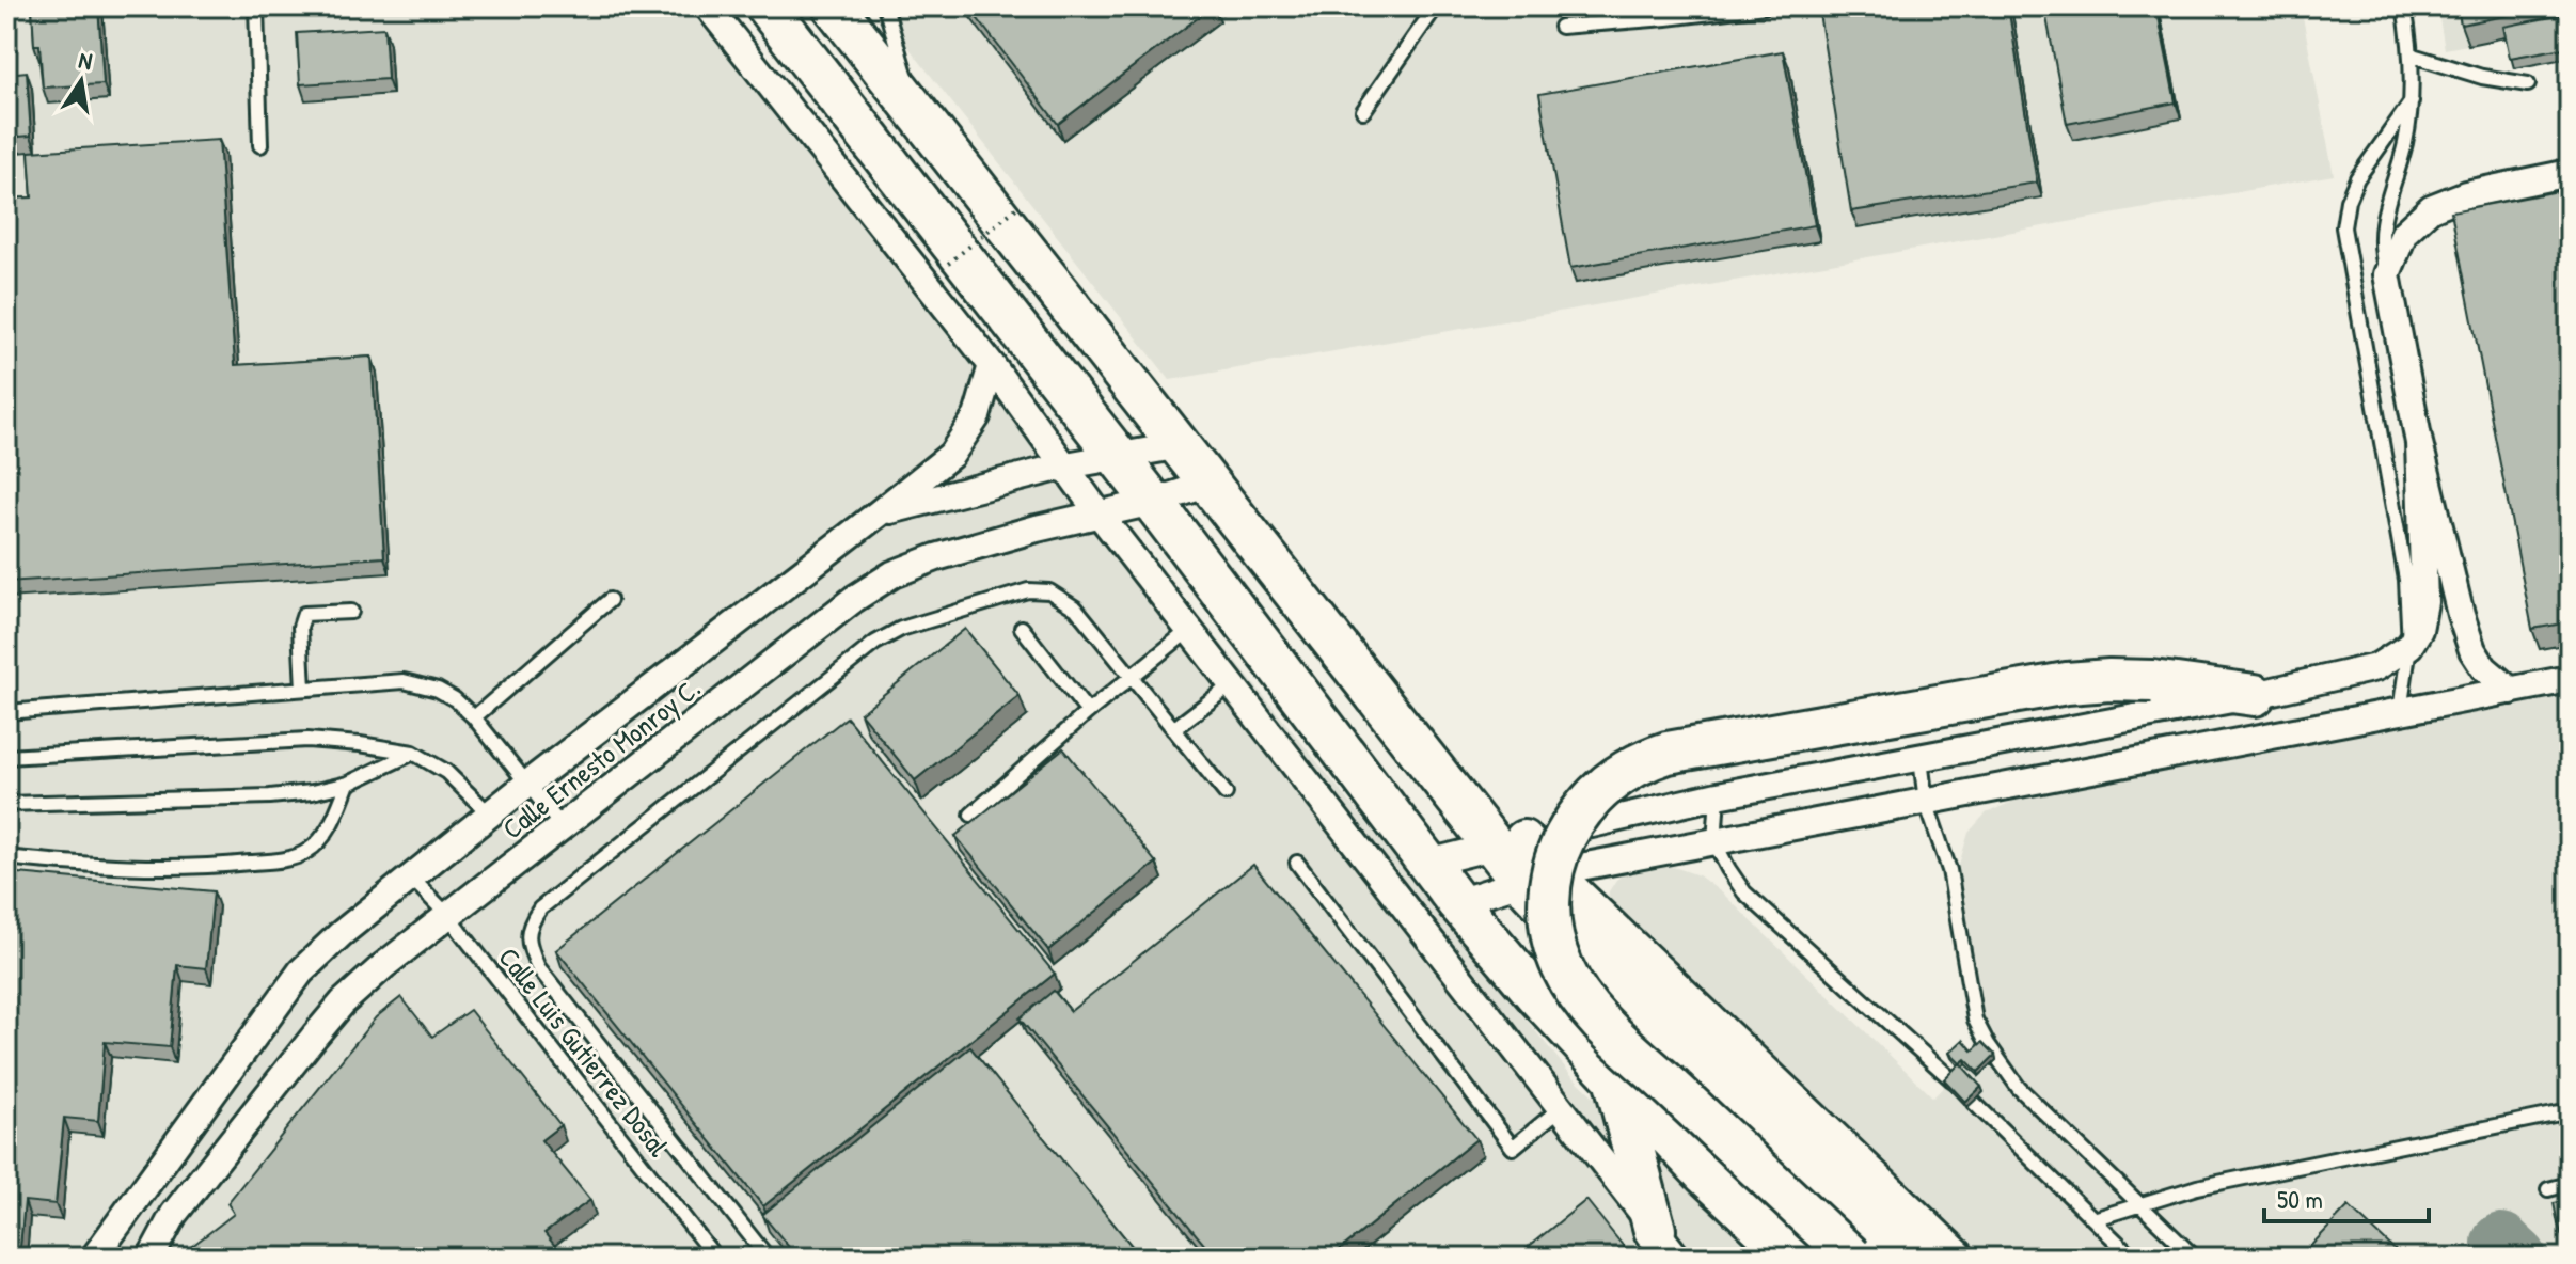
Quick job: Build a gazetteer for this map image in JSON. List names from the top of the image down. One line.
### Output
{"streets":{"street":["Calle Ernesto Monroy C."],"lane":["Calle Luis Gutierrez Dosal"]},"crossings":[["Calle Ernesto Monroy C.","Calle Luis Gutierrez Dosal"]],"scale_bar":"50 m","north":"top"}
